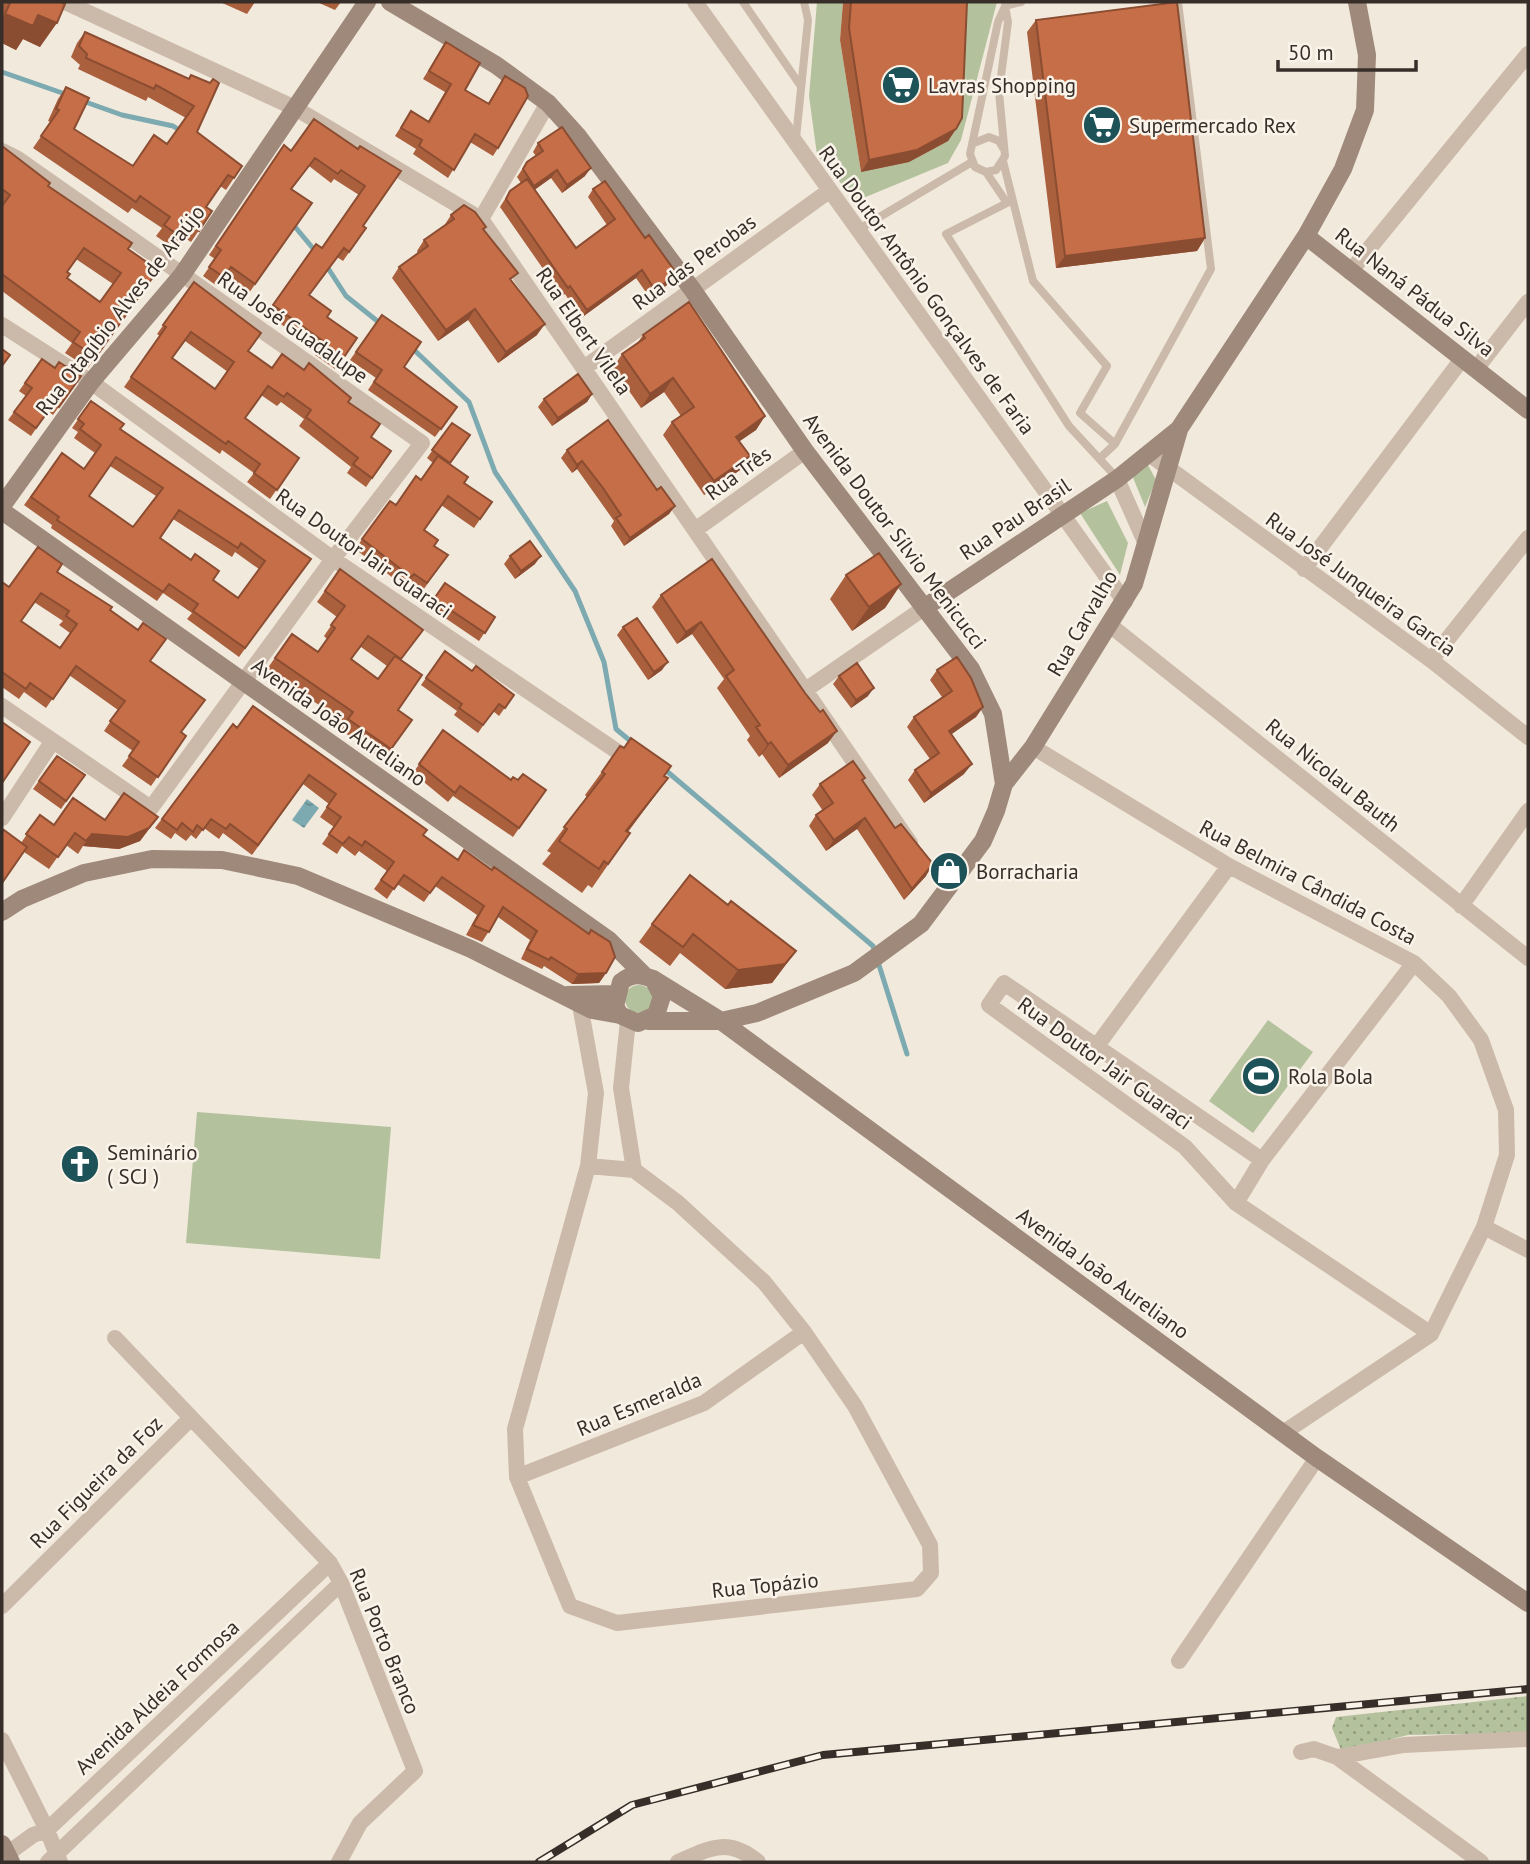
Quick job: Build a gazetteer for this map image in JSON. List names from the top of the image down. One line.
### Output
{"streets":{"main road":["Rua Naná Pádua Silva","Rua Otagíbio Alves de Araújo","Rua Pau Brasil","Avenida Doutor Sílvio Menicucci","Rua Carvalho","Avenida João Aureliano"],"street":["Rua das Perobas","Rua Doutor Antônio Gonçalves de Faria","Rua José Guadalupe","Rua Elbert Vilela","Rua Três","Rua Doutor Jair Guaraci","Rua José Junqueira Garcia","Rua Nicolau Bauth","Rua Belmira Cândida Costa","Rua Esmeralda","Rua Figueira da Foz","Rua Topázio","Rua Porto Branco","Avenida Aldeia Formosa"]},"crossings":[["Rua das Perobas","Rua Doutor Antônio Gonçalves de Faria"],["Rua das Perobas","Rua Elbert Vilela"],["Rua das Perobas","Avenida Doutor Sílvio Menicucci"],["Rua Doutor Antônio Gonçalves de Faria","Rua Pau Brasil"],["Rua Doutor Antônio Gonçalves de Faria","Rua Carvalho"],["Rua Otagíbio Alves de Araújo","Rua José Guadalupe"],["Rua Otagíbio Alves de Araújo","Rua Elbert Vilela"],["Rua Otagíbio Alves de Araújo","Rua Doutor Jair Guaraci"],["Rua Otagíbio Alves de Araújo","Avenida João Aureliano"],["Rua José Guadalupe","Rua Doutor Jair Guaraci"],["Rua Elbert Vilela","Rua Três"],["Rua Elbert Vilela","Rua Pau Brasil"],["Rua Três","Avenida Doutor Sílvio Menicucci"],["Rua Pau Brasil","Avenida Doutor Sílvio Menicucci"],["Rua Pau Brasil","Rua José Junqueira Garcia"],["Rua Pau Brasil","Rua Carvalho"],["Avenida Doutor Sílvio Menicucci","Rua Carvalho"],["Rua Doutor Jair Guaraci","Rua Belmira Cândida Costa"],["Rua José Junqueira Garcia","Rua Carvalho"],["Rua Carvalho","Rua Nicolau Bauth"],["Rua Carvalho","Rua Belmira Cândida Costa"],["Avenida João Aureliano","Rua Belmira Cândida Costa"],["Rua Esmeralda","Rua Topázio"],["Rua Figueira da Foz","Rua Porto Branco"],["Rua Porto Branco","Avenida Aldeia Formosa"]],"places":{"supermarket":["Lavras Shopping","Supermercado Rex"],"shop":["Borracharia"],"sports":["Rola Bola"],"church":["Seminário ( SCJ )"]},"scale_bar":"50 m"}
